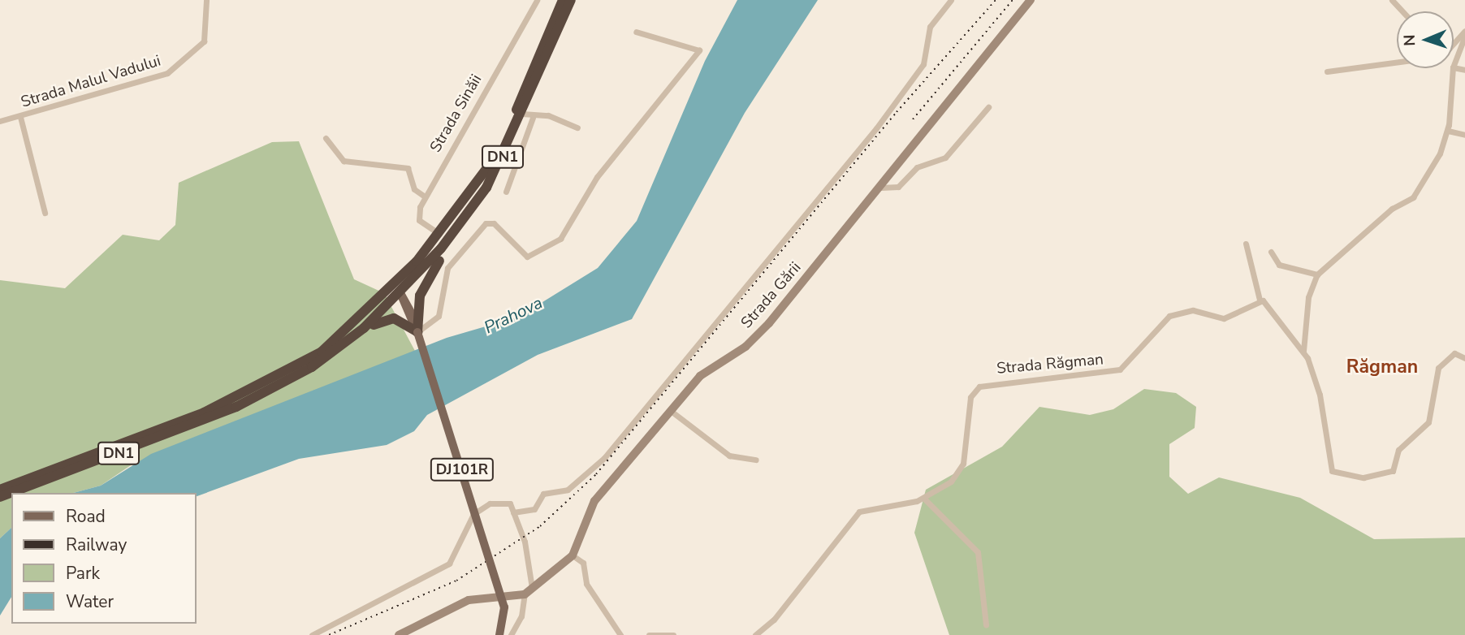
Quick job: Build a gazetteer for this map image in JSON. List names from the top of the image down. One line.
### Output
{"streets":{"highway":["DN1"],"main road":["DJ101R"],"street":["Strada Malul Vadului","Strada Sinăii","Strada Gării","Strada Răgman"]},"crossings":[["Strada Sinăii","DN1"],["DN1","DJ101R"]],"districts":["Răgman"],"water":["Prahova"],"legend":["Road","Railway","Park","Water"],"north":"left"}
